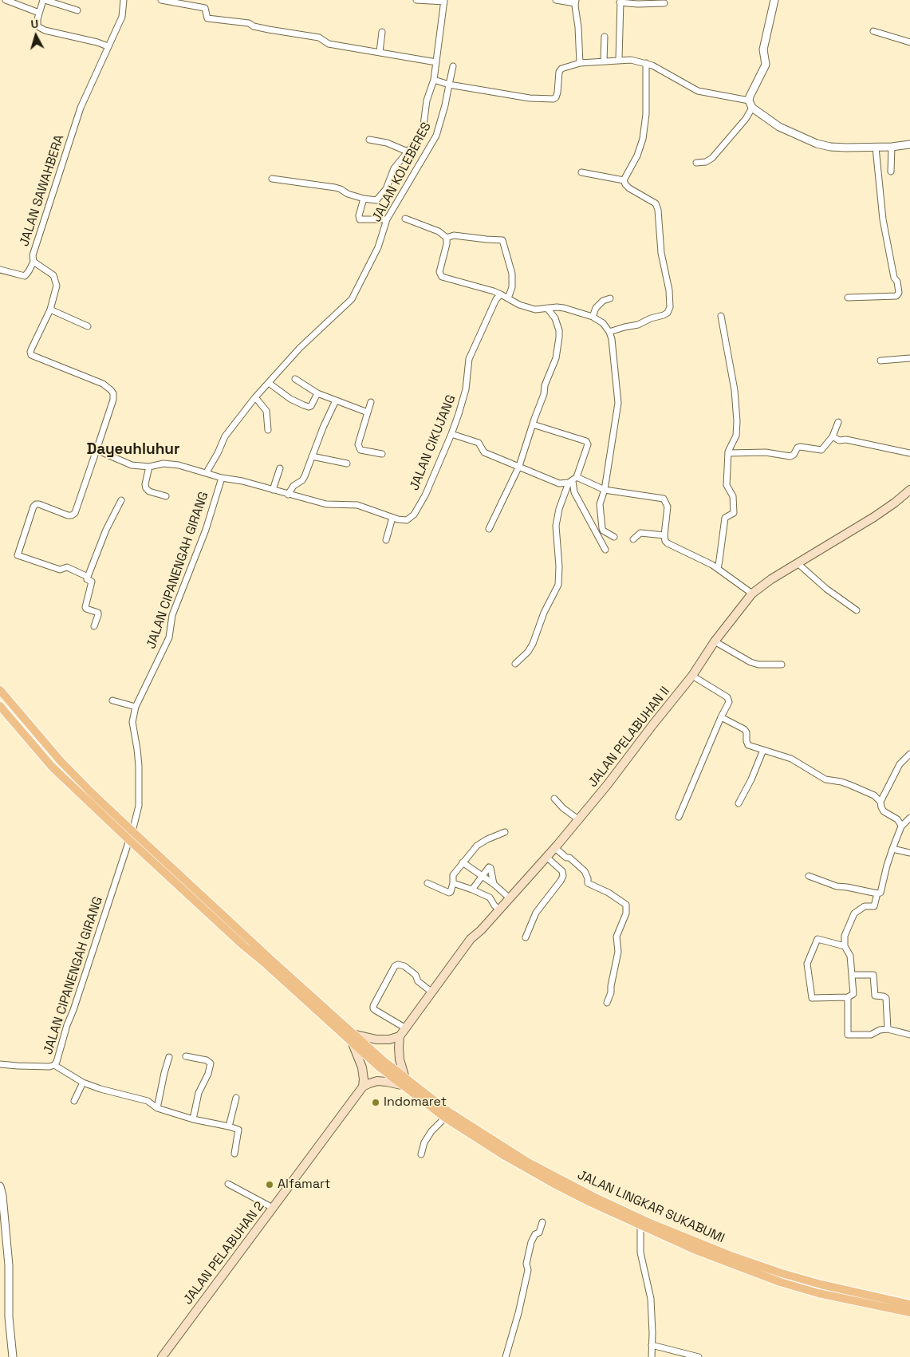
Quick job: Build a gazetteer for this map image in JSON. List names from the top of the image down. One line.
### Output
{"streets":{"main road":["JALAN PELABUHAN II","JALAN LINGKAR SUKABUMI","JALAN PELABUHAN 2"],"street":["JALAN KOLEBERES","JALAN SAWAHBERA","JALAN CIKUJANG","JALAN CIPANENGAH GIRANG"]},"crossings":[["JALAN KOLEBERES","JALAN CIKUJANG"],["JALAN CIKUJANG","JALAN CIPANENGAH GIRANG"]],"districts":["Dayeuhluhur"],"places":["Indomaret","Alfamart"],"north":"top"}
